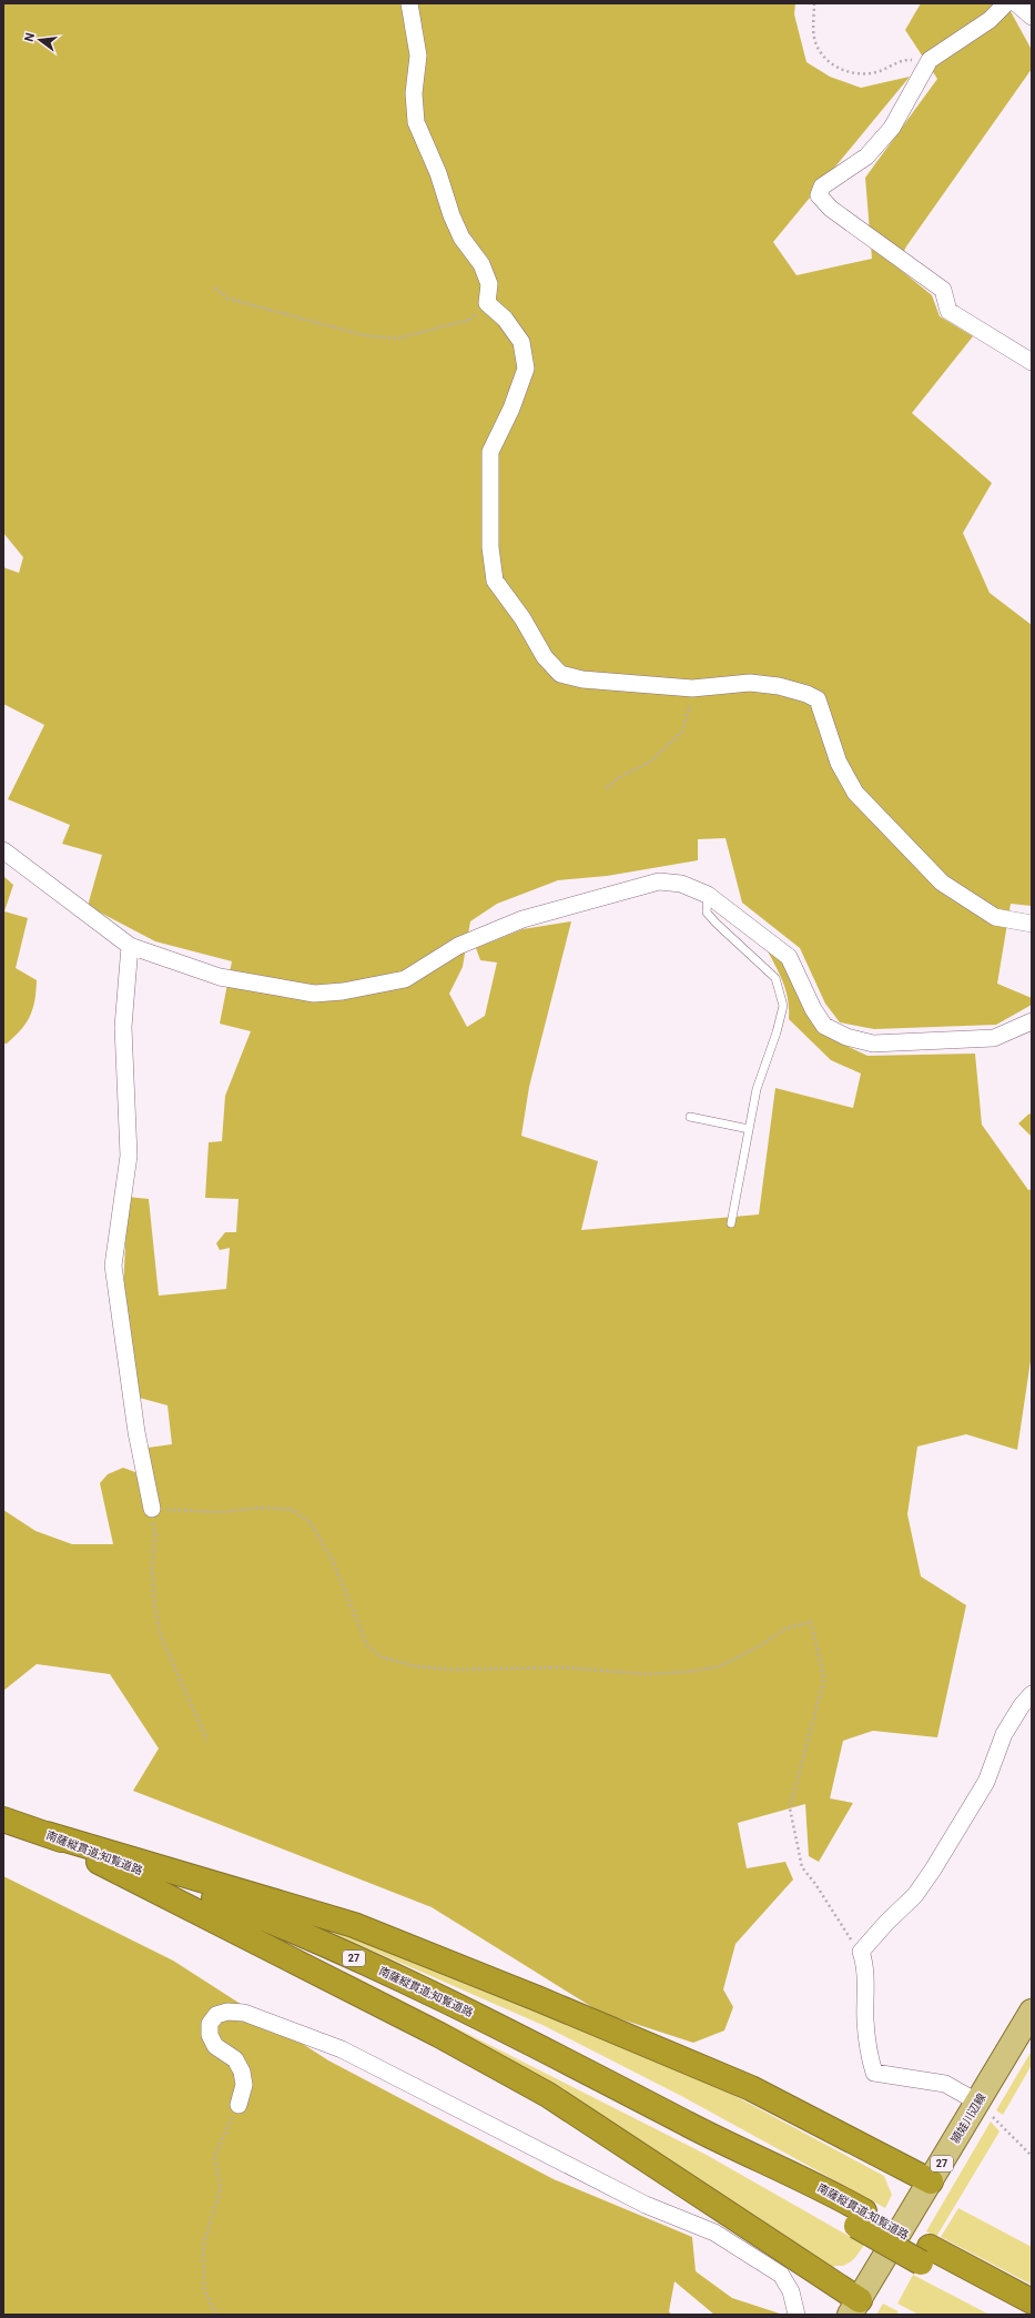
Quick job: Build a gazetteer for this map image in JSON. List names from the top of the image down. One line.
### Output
{"streets":{"highway":["南薩縦貫道;知覧道路","27"],"main road":["頴娃川辺線"]},"north":"left"}
